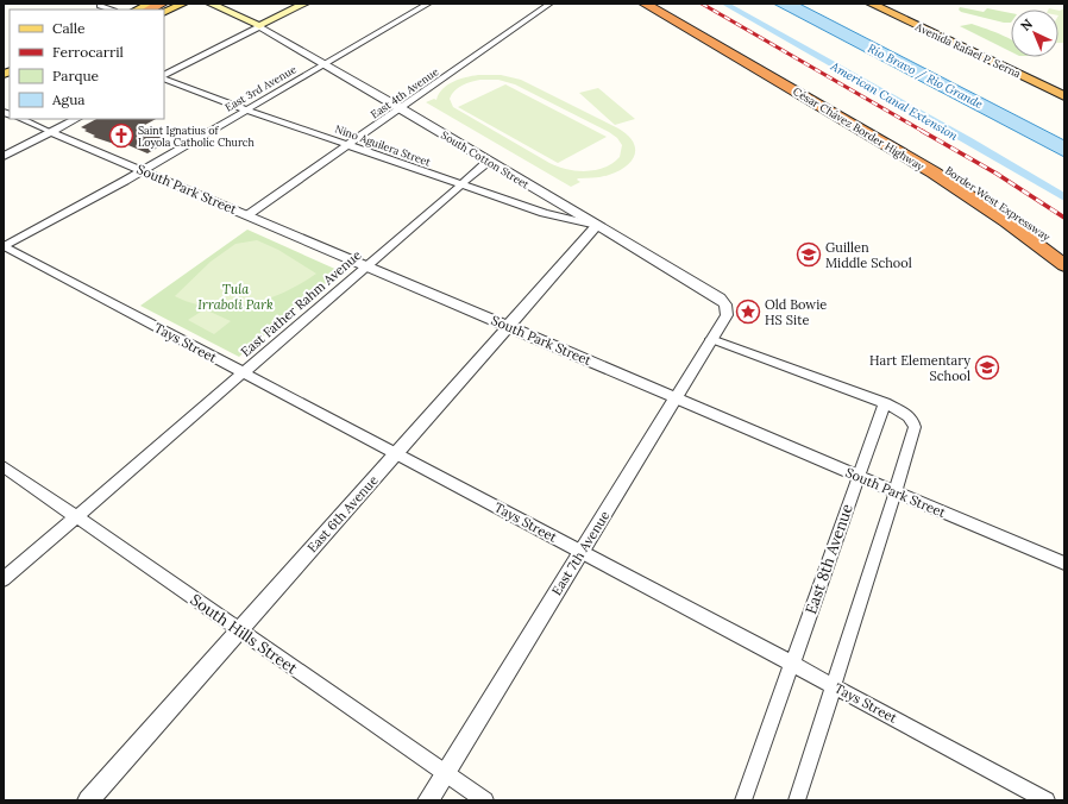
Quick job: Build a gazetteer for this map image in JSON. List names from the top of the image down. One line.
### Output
{"streets":{"highway":["Avenida Rafael P. Serna","César Chávez Border Highway","Border West Expressway"],"main road":["South Cotton Street"],"street":["East 3rd Avenue","East 4th Avenue","Nino Aguilera Street","South Park Street","East Father Rahm Avenue","Tays Street","East 6th Avenue","East 7th Avenue","East 8th Avenue","South Hills Street"]},"crossings":[["East 3rd Avenue","Nino Aguilera Street"],["East 3rd Avenue","South Cotton Street"],["East 3rd Avenue","South Park Street"],["East 3rd Avenue","Tays Street"],["East 4th Avenue","Nino Aguilera Street"],["East 4th Avenue","South Cotton Street"],["East 4th Avenue","South Park Street"],["César Chávez Border Highway","Border West Expressway"],["Nino Aguilera Street","South Cotton Street"],["Nino Aguilera Street","East Father Rahm Avenue"],["Nino Aguilera Street","East 6th Avenue"],["South Cotton Street","East Father Rahm Avenue"],["South Cotton Street","East 6th Avenue"],["South Cotton Street","East 7th Avenue"],["South Park Street","East Father Rahm Avenue"],["South Park Street","East 6th Avenue"],["South Park Street","East 7th Avenue"],["South Park Street","East 8th Avenue"],["East Father Rahm Avenue","Tays Street"],["East Father Rahm Avenue","South Hills Street"],["Tays Street","East 6th Avenue"],["Tays Street","East 7th Avenue"],["Tays Street","East 8th Avenue"],["East 6th Avenue","South Hills Street"],["East 7th Avenue","South Hills Street"]],"water":["Río Bravo / Rio Grande","American Canal Extension"],"parks":["Tula Irraboli Park"],"places":{"church":["Saint Ignatius of Loyola Catholic Church"],"school or university":["Guillen Middle School","Hart Elementary School"],"place":["Old Bowie HS Site"]},"legend":["Calle","Ferrocarril","Parque","Agua"],"north":"top left"}
